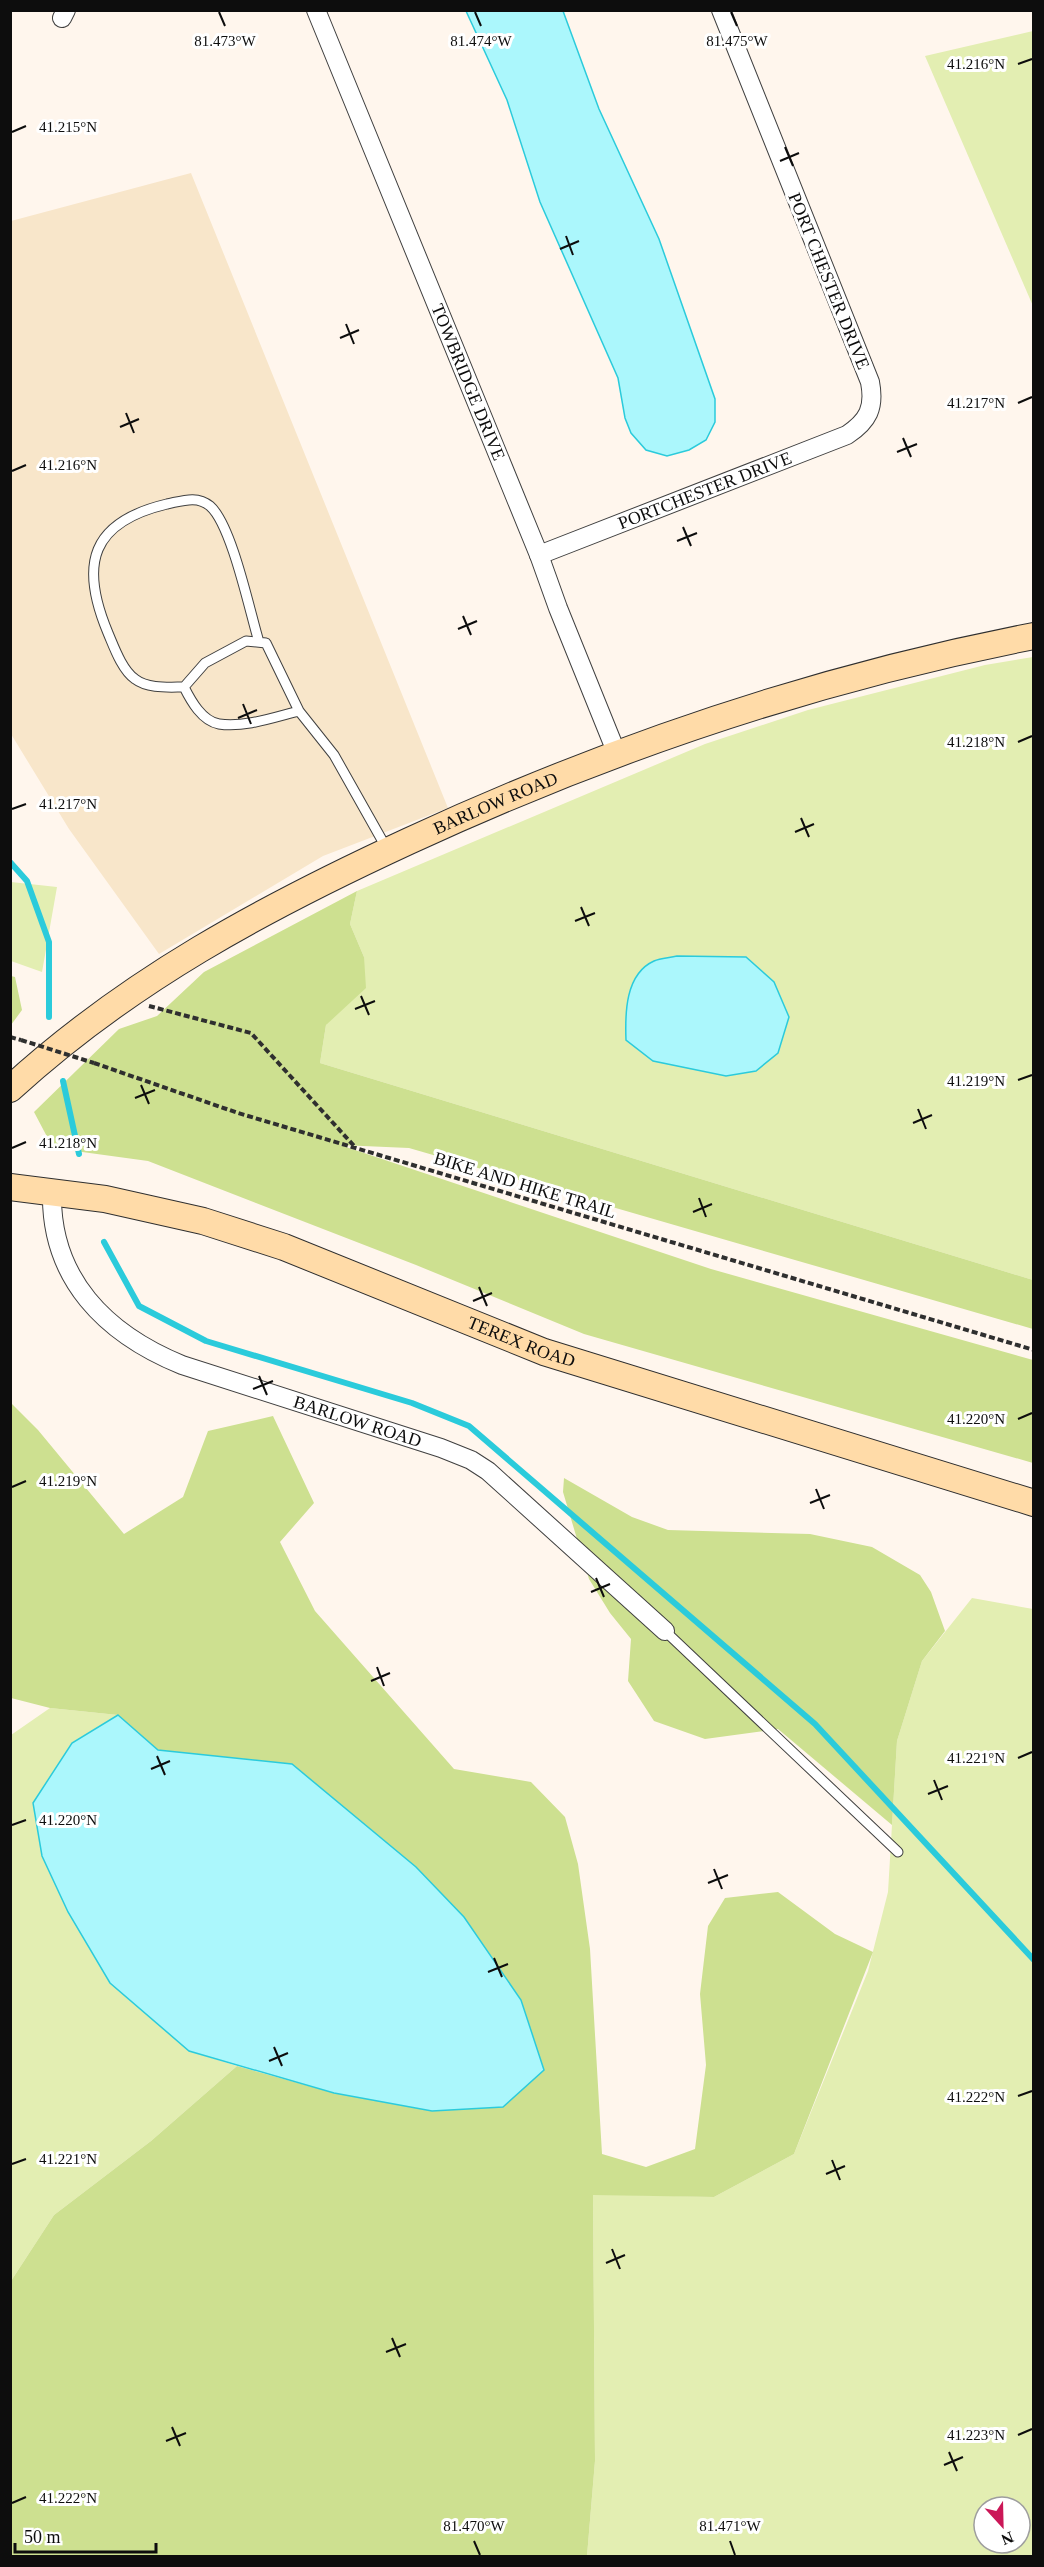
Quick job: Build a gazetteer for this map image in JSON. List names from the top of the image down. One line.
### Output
{"streets":{"street":["PORT CHESTER DRIVE","TOWBRIDGE DRIVE","PORTCHESTER DRIVE","BARLOW ROAD","TEREX ROAD"],"path":["BIKE AND HIKE TRAIL"]},"crossings":[["PORT CHESTER DRIVE","PORTCHESTER DRIVE"],["TOWBRIDGE DRIVE","PORTCHESTER DRIVE"],["TOWBRIDGE DRIVE","BARLOW ROAD"],["BARLOW ROAD","TEREX ROAD"]],"scale_bar":"50 m","north":"bottom","coordinates":["81.473°W","81.474°W","81.475°W","41.216°N","41.215°N","41.217°N","41.218°N","41.219°N","41.220°N","41.221°N","41.222°N","41.223°N","81.470°W","81.471°W"]}
